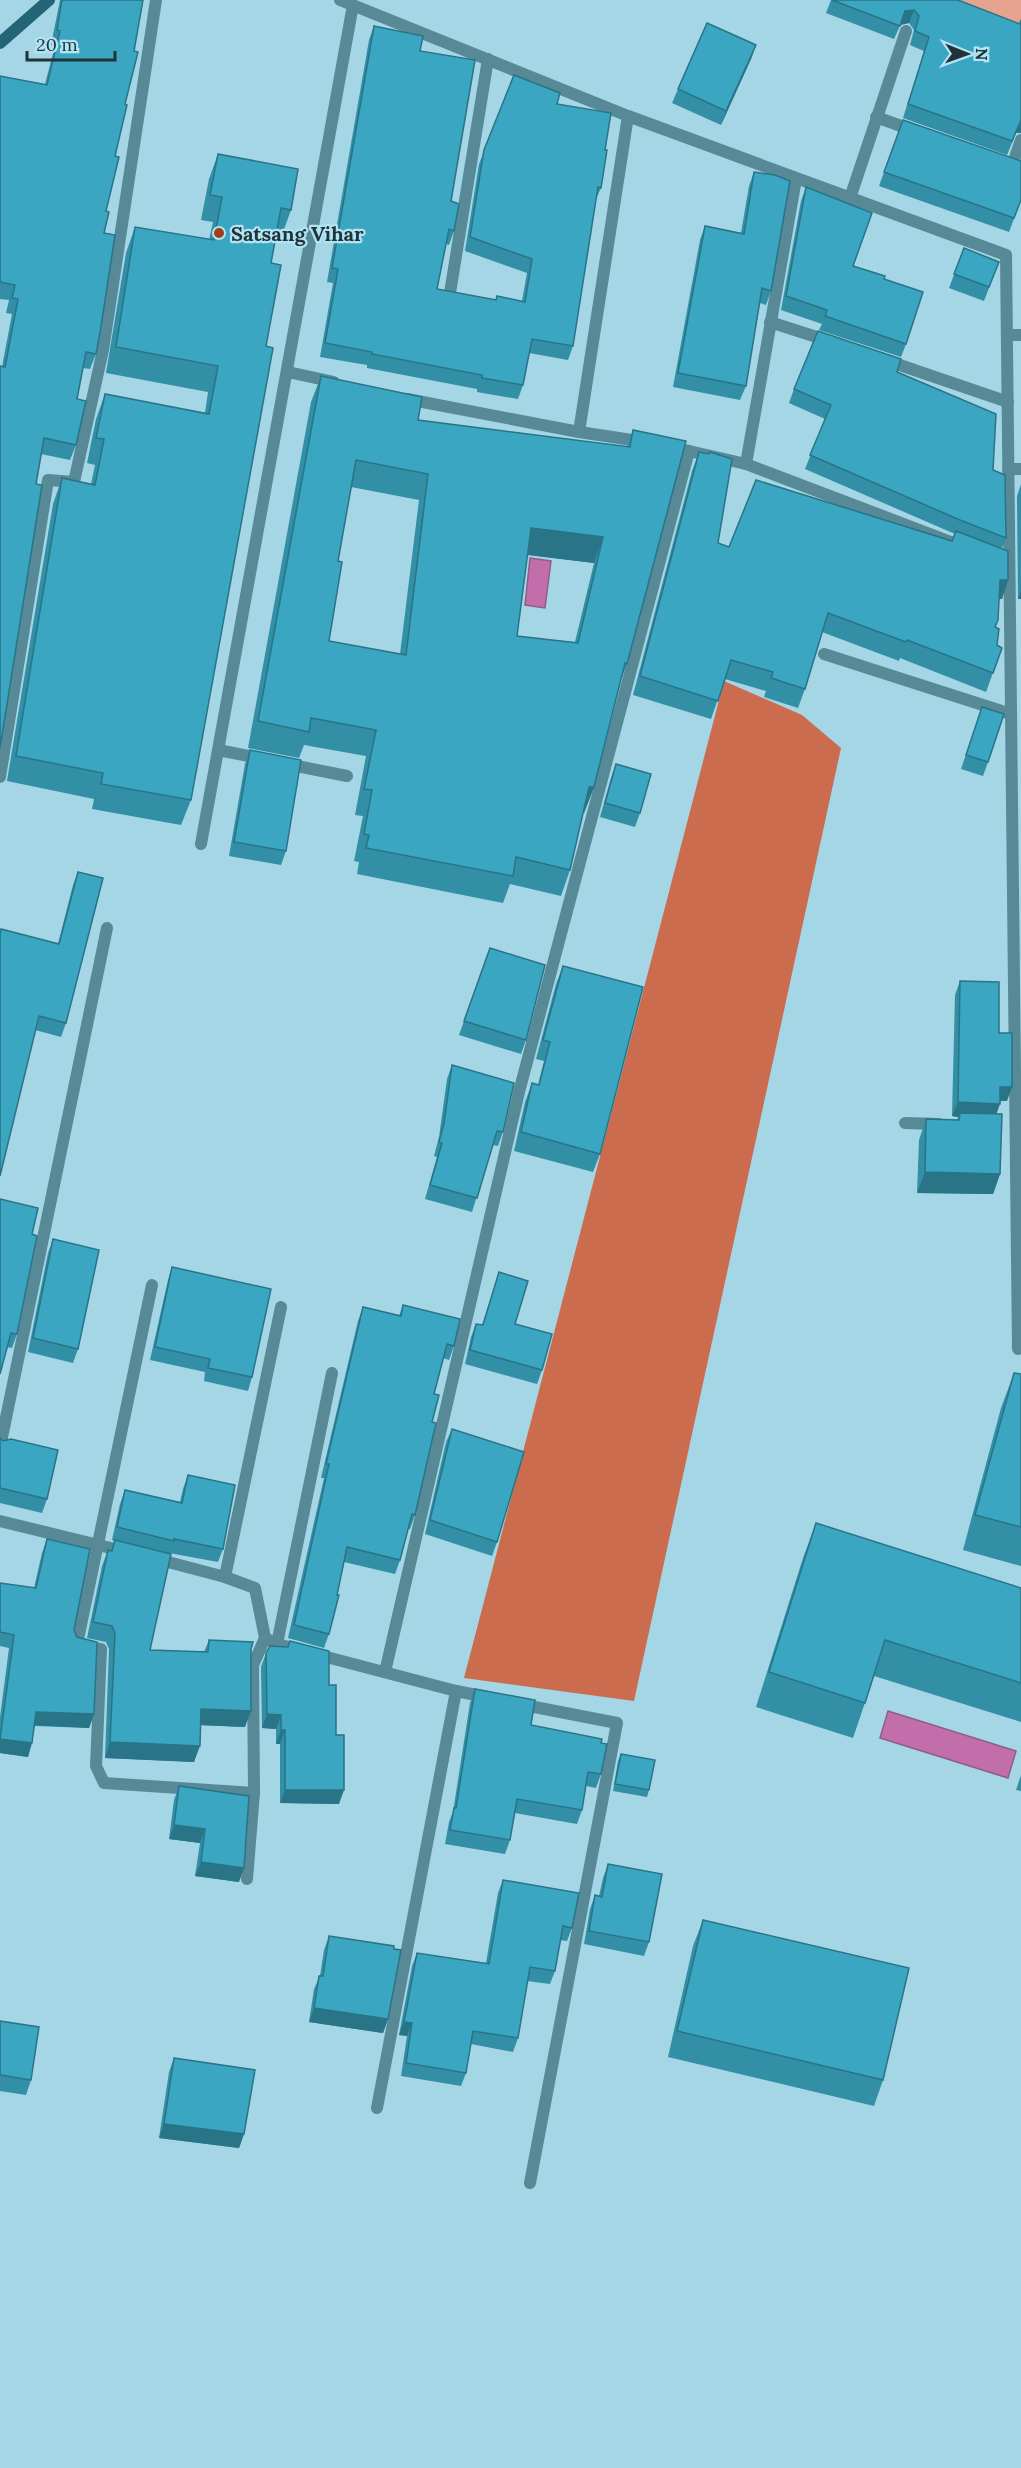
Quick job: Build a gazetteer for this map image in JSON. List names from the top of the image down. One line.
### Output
{"places":["Satsang Vihar"],"scale_bar":"20 m","north":"right"}
